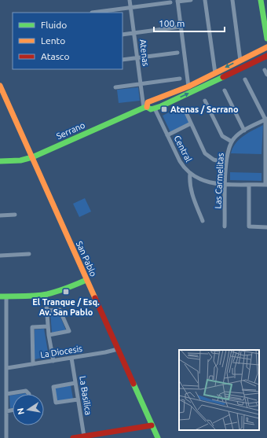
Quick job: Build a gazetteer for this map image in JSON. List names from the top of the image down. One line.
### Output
{"streets":{"main road":["Serrano","San Pablo"],"street":["Atenas","Central","Las Carmelitas","La Diocesis","La Basilica"]},"crossings":[["Atenas","Serrano"],["Serrano","San Pablo"],["Central","Las Carmelitas"],["San Pablo","La Diocesis"],["La Diocesis","La Basilica"]],"places":{"transit":["Atenas / Serrano","El Tranque / Esq. Av. San Pablo"]},"legend":["Fluido","Lento","Atasco"],"scale_bar":"100 m","north":"left"}
